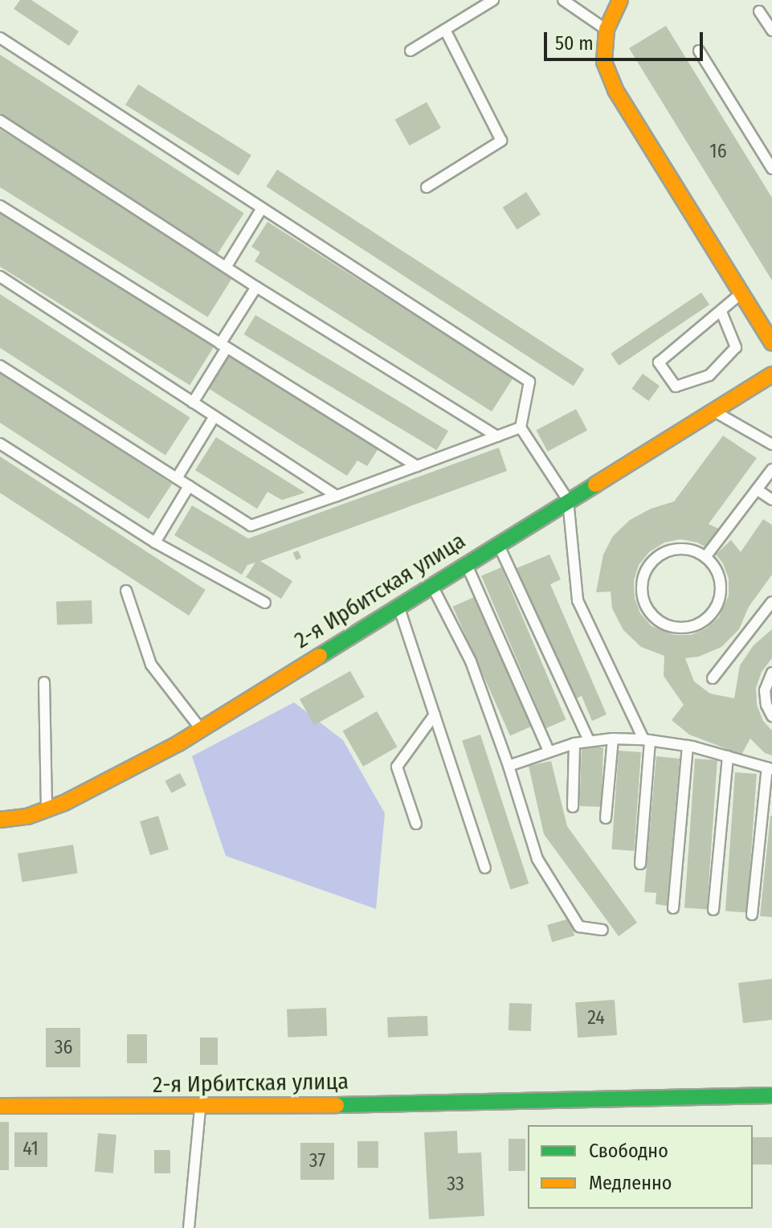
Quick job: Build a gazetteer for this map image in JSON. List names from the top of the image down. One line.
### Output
{"streets":{"street":["2-я Ирбитская улица"]},"house_numbers":["16","24","36","41","37","33"],"legend":["Свободно","Медленно"],"scale_bar":"50 m"}
